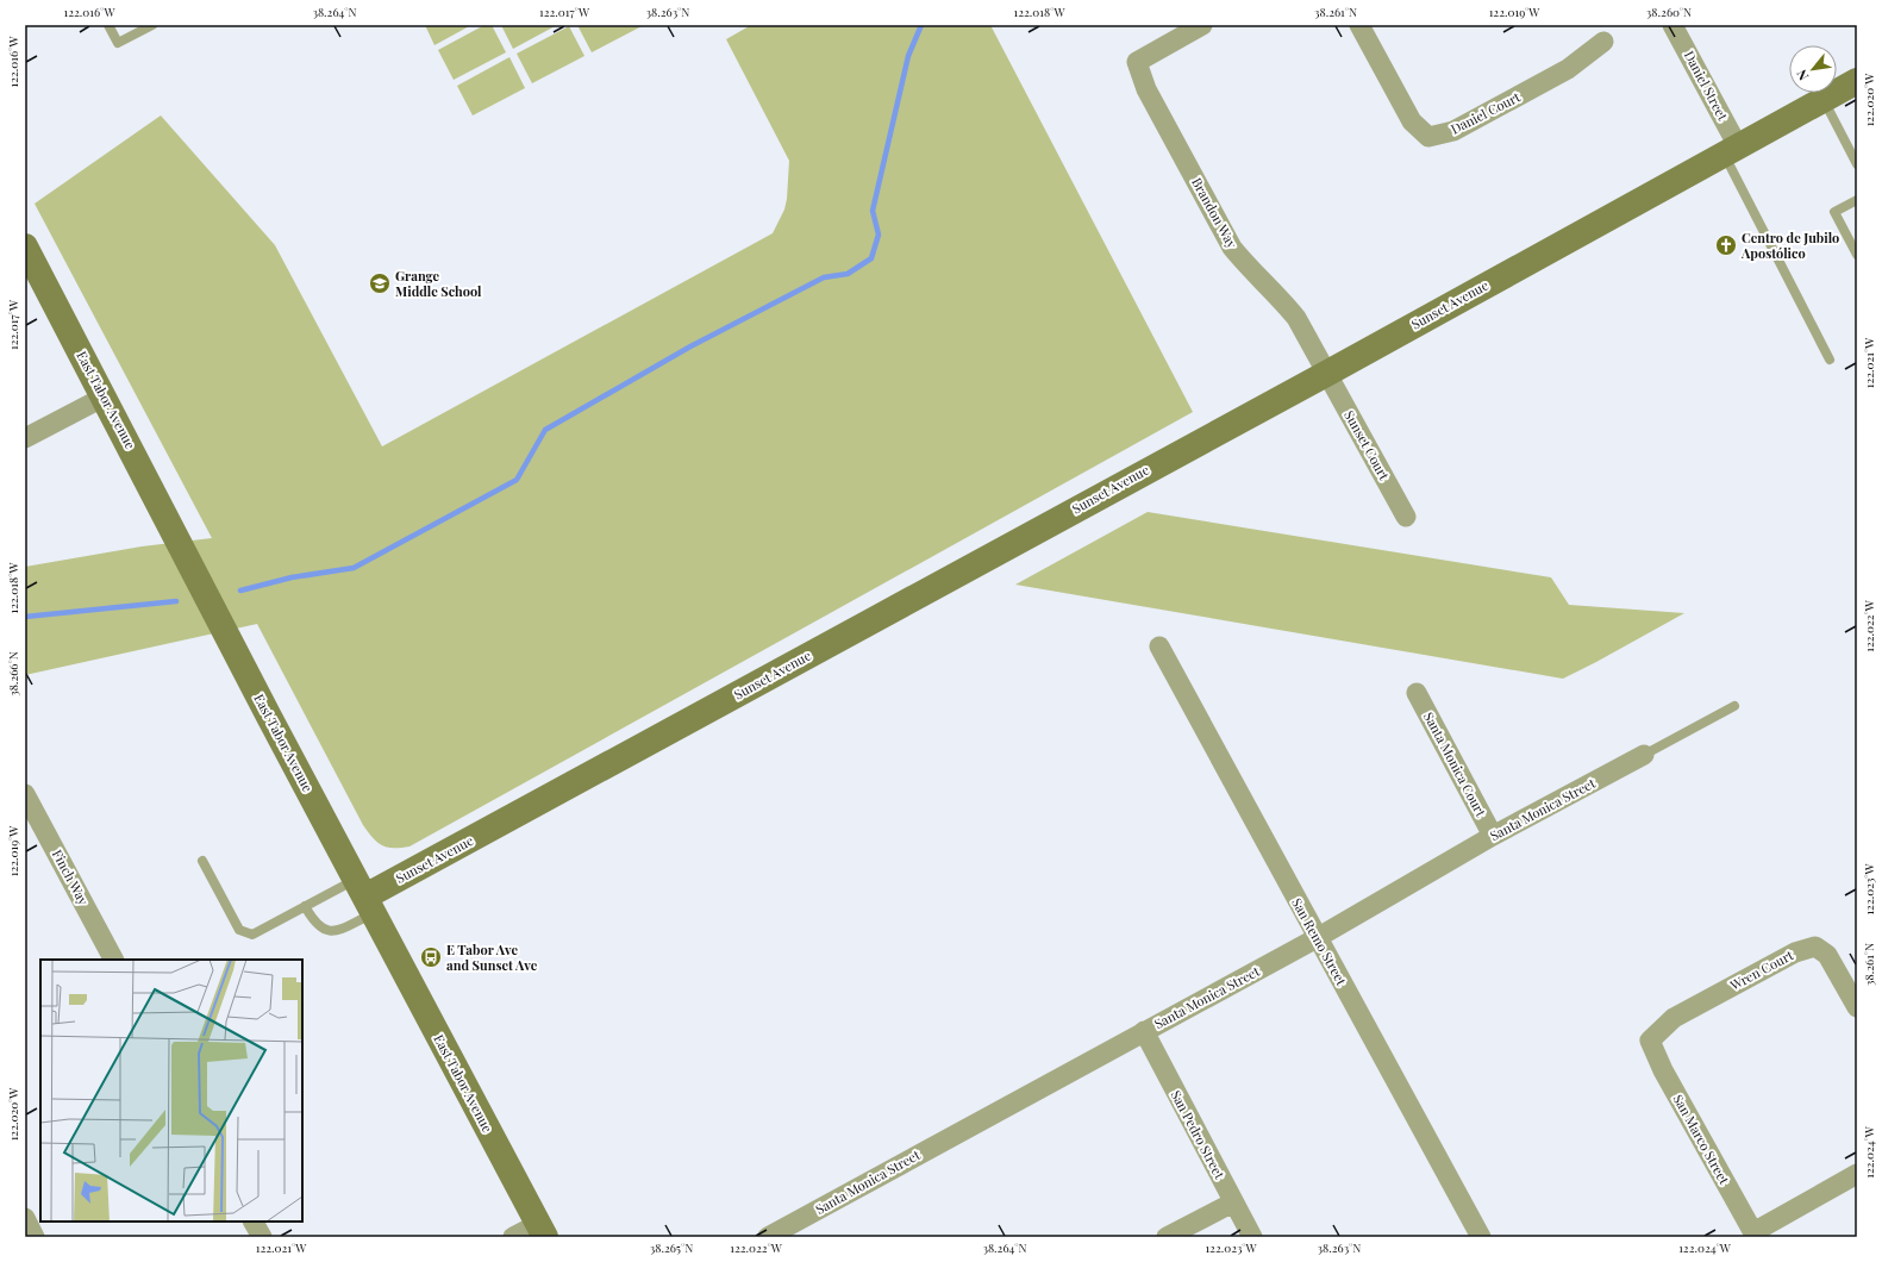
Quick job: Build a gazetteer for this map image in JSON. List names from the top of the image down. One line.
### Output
{"streets":{"main road":["Sunset Avenue","East Tabor Avenue"],"street":["Daniel Street","Daniel Court","Brandon Way","Sunset Court","Santa Monica Court","Santa Monica Street","Finch Way","San Remo Street","Wren Court","San Pedro Street","San Marco Street"]},"crossings":[["Daniel Street","Sunset Avenue"],["Brandon Way","Sunset Avenue"],["Brandon Way","Sunset Court"],["Sunset Avenue","East Tabor Avenue"],["Sunset Avenue","Sunset Court"],["Santa Monica Court","Santa Monica Street"],["Santa Monica Street","San Remo Street"],["Santa Monica Street","San Pedro Street"],["Wren Court","San Marco Street"]],"places":{"church":["Centro de Jubilo Apostólico"],"school or university":["Grange Middle School"],"bus stop":["E Tabor Ave and Sunset Ave"]},"north":"bottom left","coordinates":["122.016°W","38.264°N","122.017°W","38.263°N","122.018°W","38.261°N","122.019°W","38.260°N","122.020°W","122.021°W","122.022°W","38.266°N","122.023°W","122.024°W","38.265°N"]}
